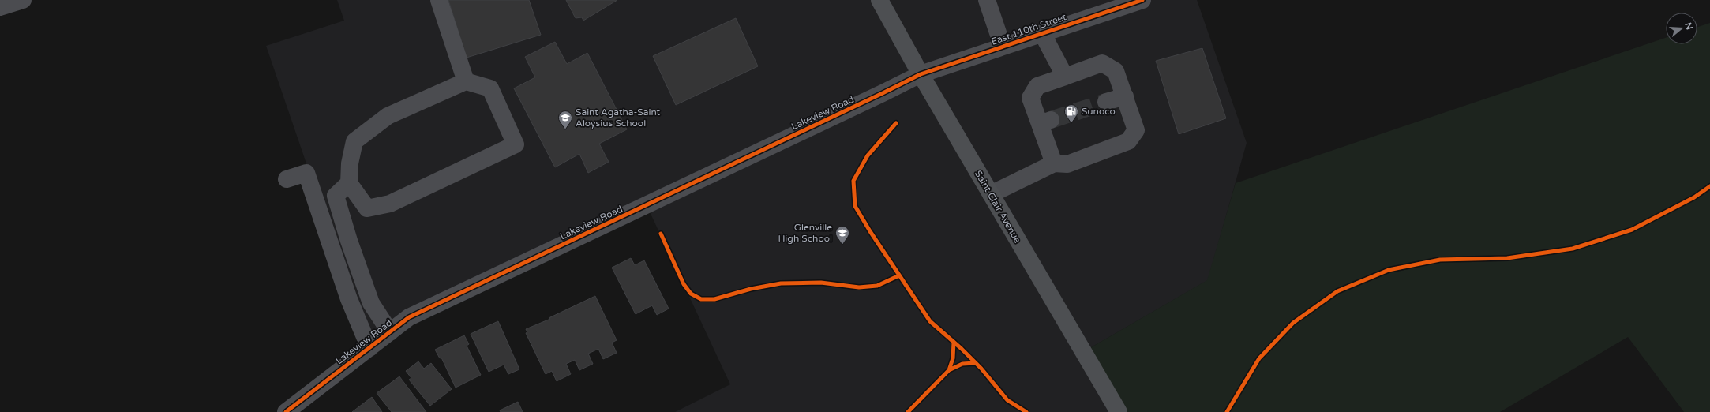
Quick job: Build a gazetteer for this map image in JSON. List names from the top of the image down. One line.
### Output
{"streets":{"main road":["Saint Clair Avenue"],"street":["East 110th Street","Lakeview Road"]},"crossings":[["East 110th Street","Lakeview Road"],["East 110th Street","Saint Clair Avenue"],["Lakeview Road","Saint Clair Avenue"]],"places":{"fuel station":["Sunoco"],"school or university":["Saint Agatha-Saint Aloysius School","Glenville High School"]},"north":"right"}
